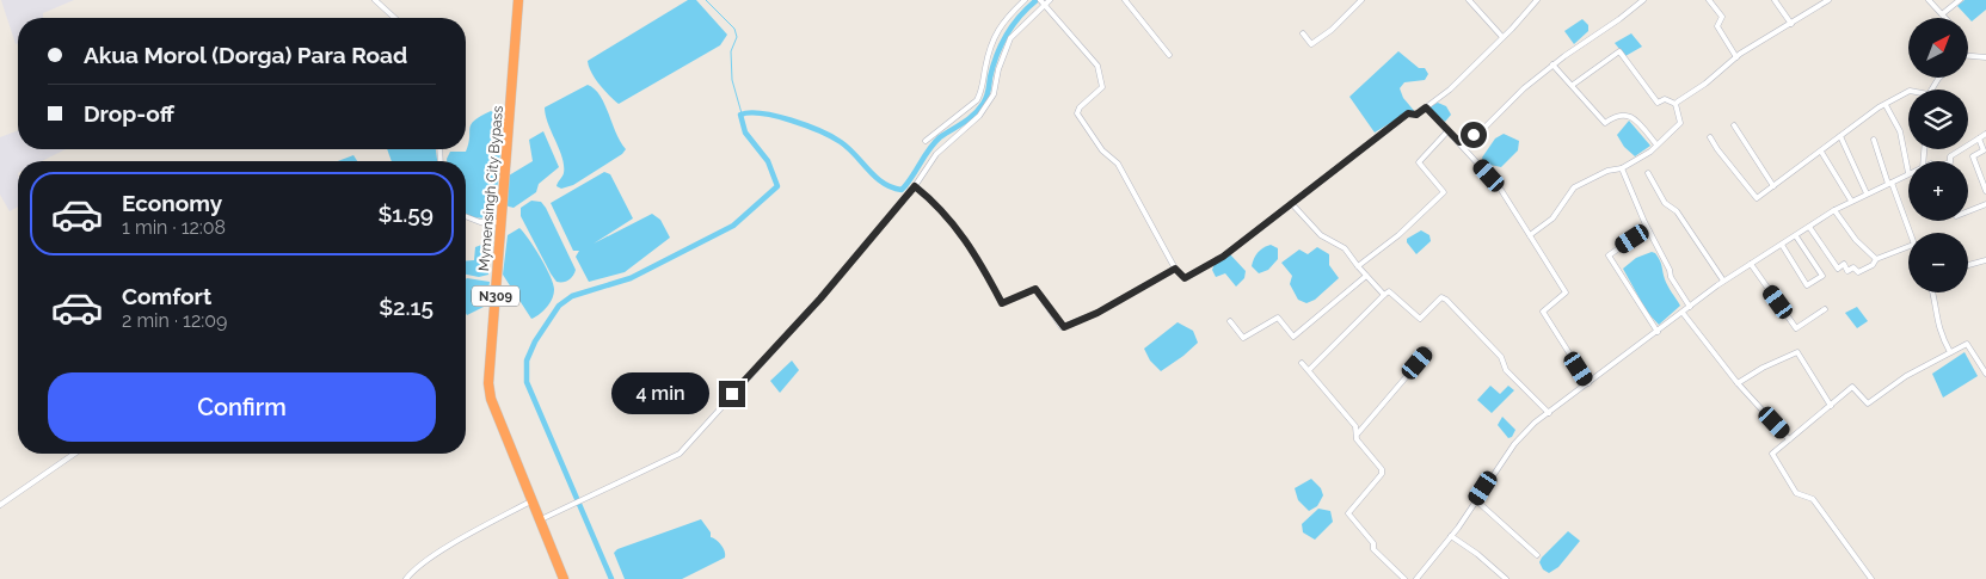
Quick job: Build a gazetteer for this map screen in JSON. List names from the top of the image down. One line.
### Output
{"streets":{"highway":["Mymensingh City Bypass","N309"]},"north":"top right","page":{"map_buttons":["+","−"],"banner":["Akua Morol (Dorga) Para Road","Drop-off"],"list":[{"name":"Economy","note":"1 min · 12:08","value":"$1.59"},{"name":"Comfort","note":"2 min · 12:09","value":"$2.15"}],"buttons":"Confirm","bubble":"4 min"}}
